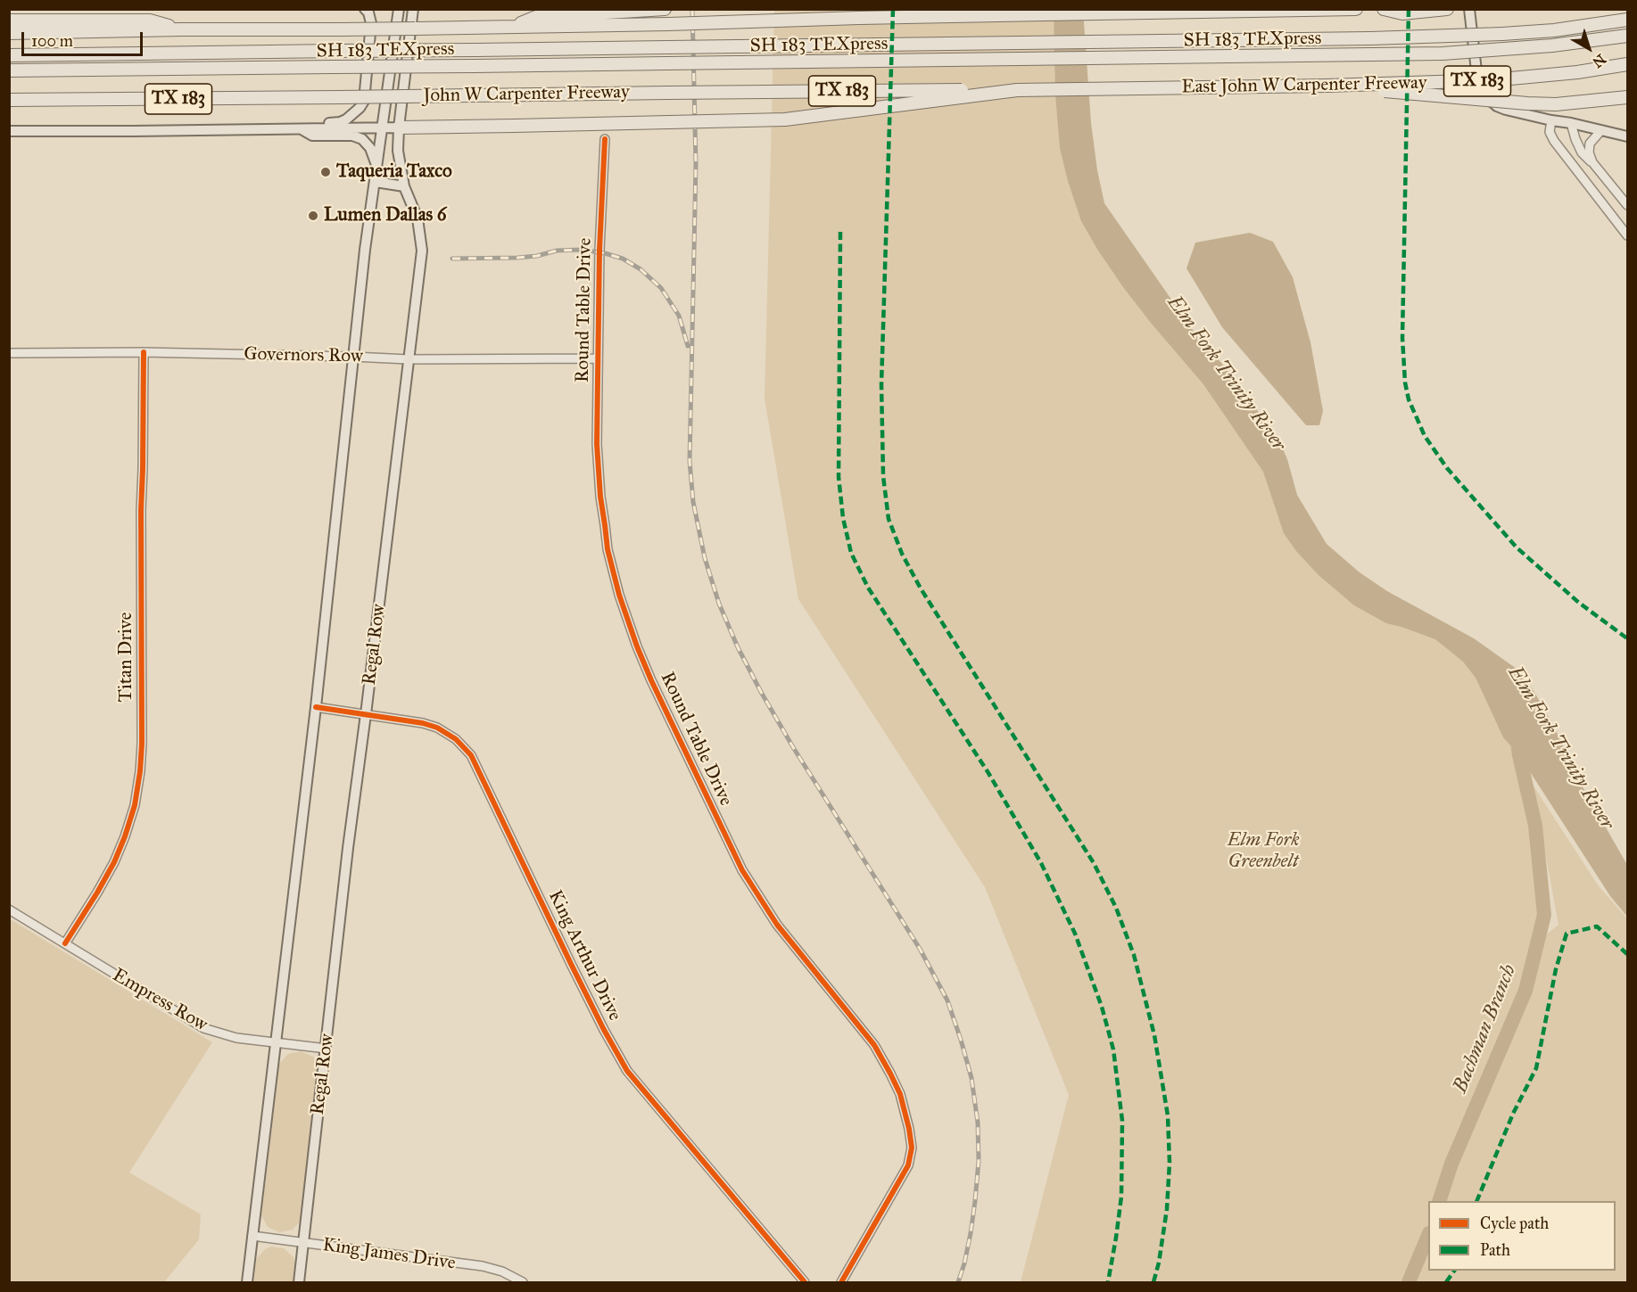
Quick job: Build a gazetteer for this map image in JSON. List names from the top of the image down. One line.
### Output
{"streets":{"highway":["SH 183 TEXpress","TX 183","East John W Carpenter Freeway","John W Carpenter Freeway"],"main road":["Regal Row"],"street":["Round Table Drive","Governors Row","Titan Drive","King Arthur Drive","Empress Row","King James Drive"]},"crossings":[["East John W Carpenter Freeway","John W Carpenter Freeway"],["Round Table Drive","Governors Row"],["Governors Row","Regal Row"],["Governors Row","Titan Drive"],["Regal Row","King Arthur Drive"],["Regal Row","Empress Row"],["Regal Row","King James Drive"],["Titan Drive","Empress Row"]],"water":["Elm Fork Trinity River","Bachman Branch"],"parks":["Elm Fork Greenbelt"],"places":["Taqueria Taxco","Lumen Dallas 6"],"legend":["Cycle path","Path"],"scale_bar":"100 m","north":"bottom right"}
